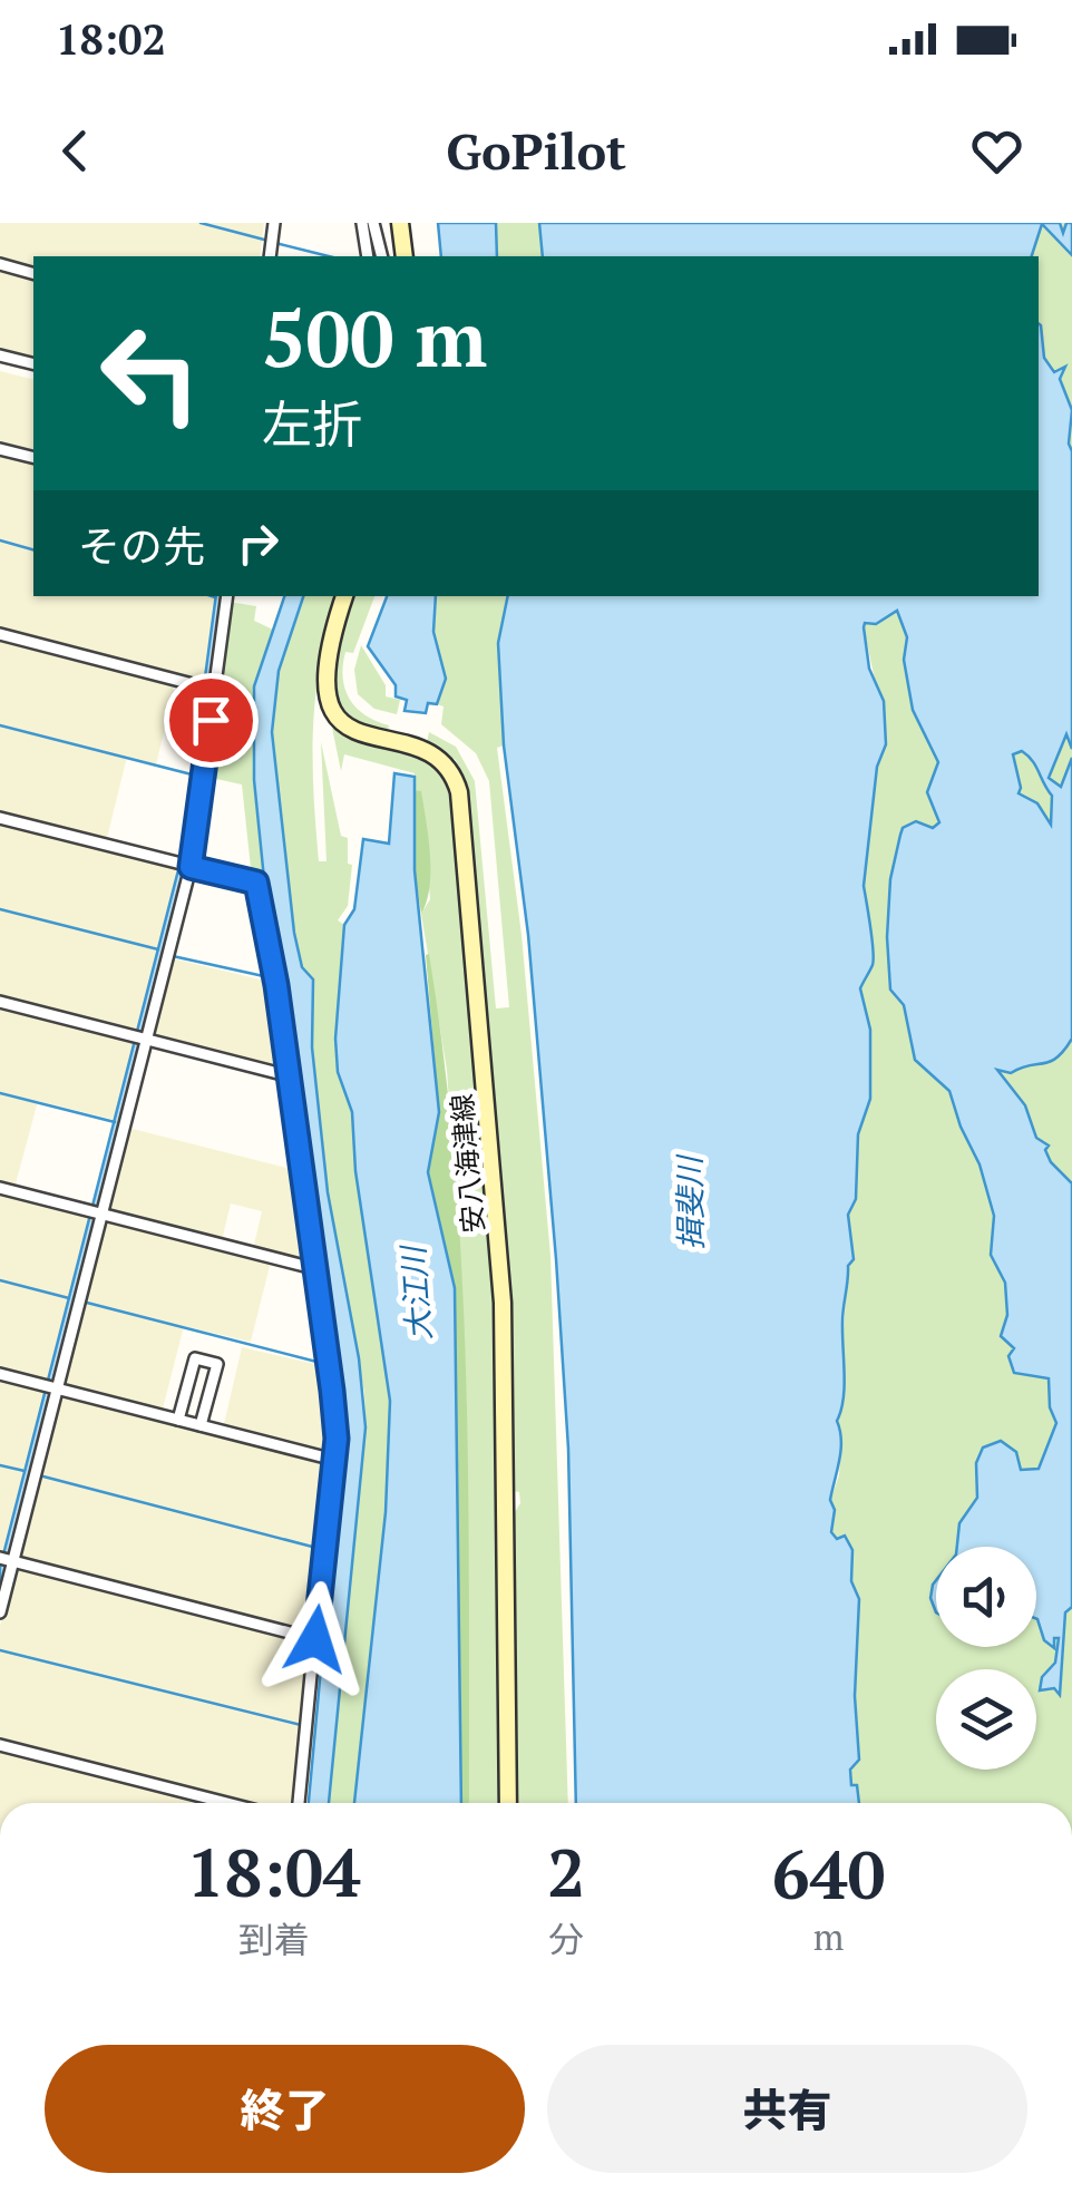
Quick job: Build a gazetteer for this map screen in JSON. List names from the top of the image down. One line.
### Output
{"streets":{"main road":["安八海津線"]},"water":["揖斐川","大江川"],"page":{"status":"18:02","header":"GoPilot","turn":["500 m","左折"],"then":"その先","eta":["18:04","到着","2","分","640","m"],"buttons":["終了","共有"]}}
